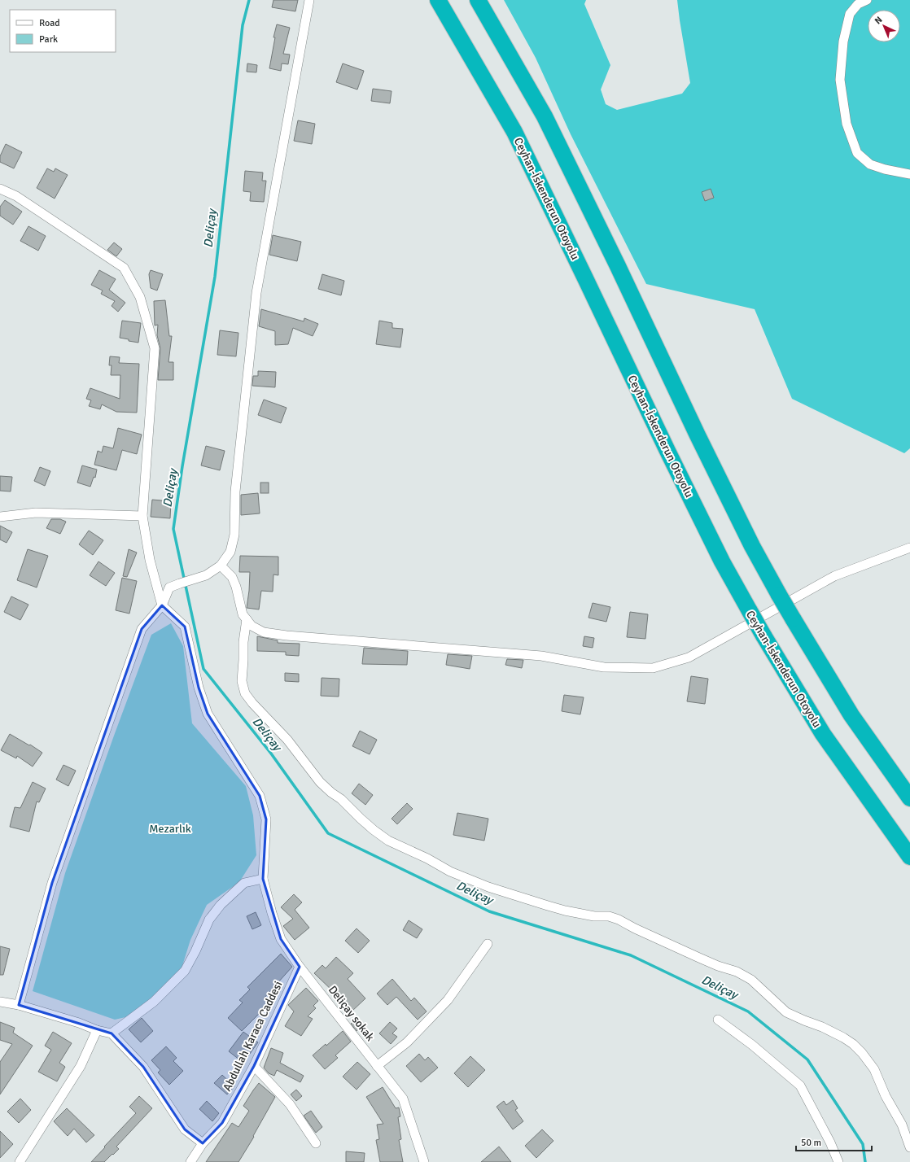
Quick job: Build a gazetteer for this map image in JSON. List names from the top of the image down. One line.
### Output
{"streets":{"highway":["Ceyhan-İskenderun Otoyolu"],"street":["Deliçay sokak","Abdullah Karaca Caddesi"]},"crossings":[["Deliçay sokak","Abdullah Karaca Caddesi"]],"water":["Deliçay"],"parks":["Mezarlık"],"legend":["Road","Park"],"scale_bar":"50 m","north":"top left"}
